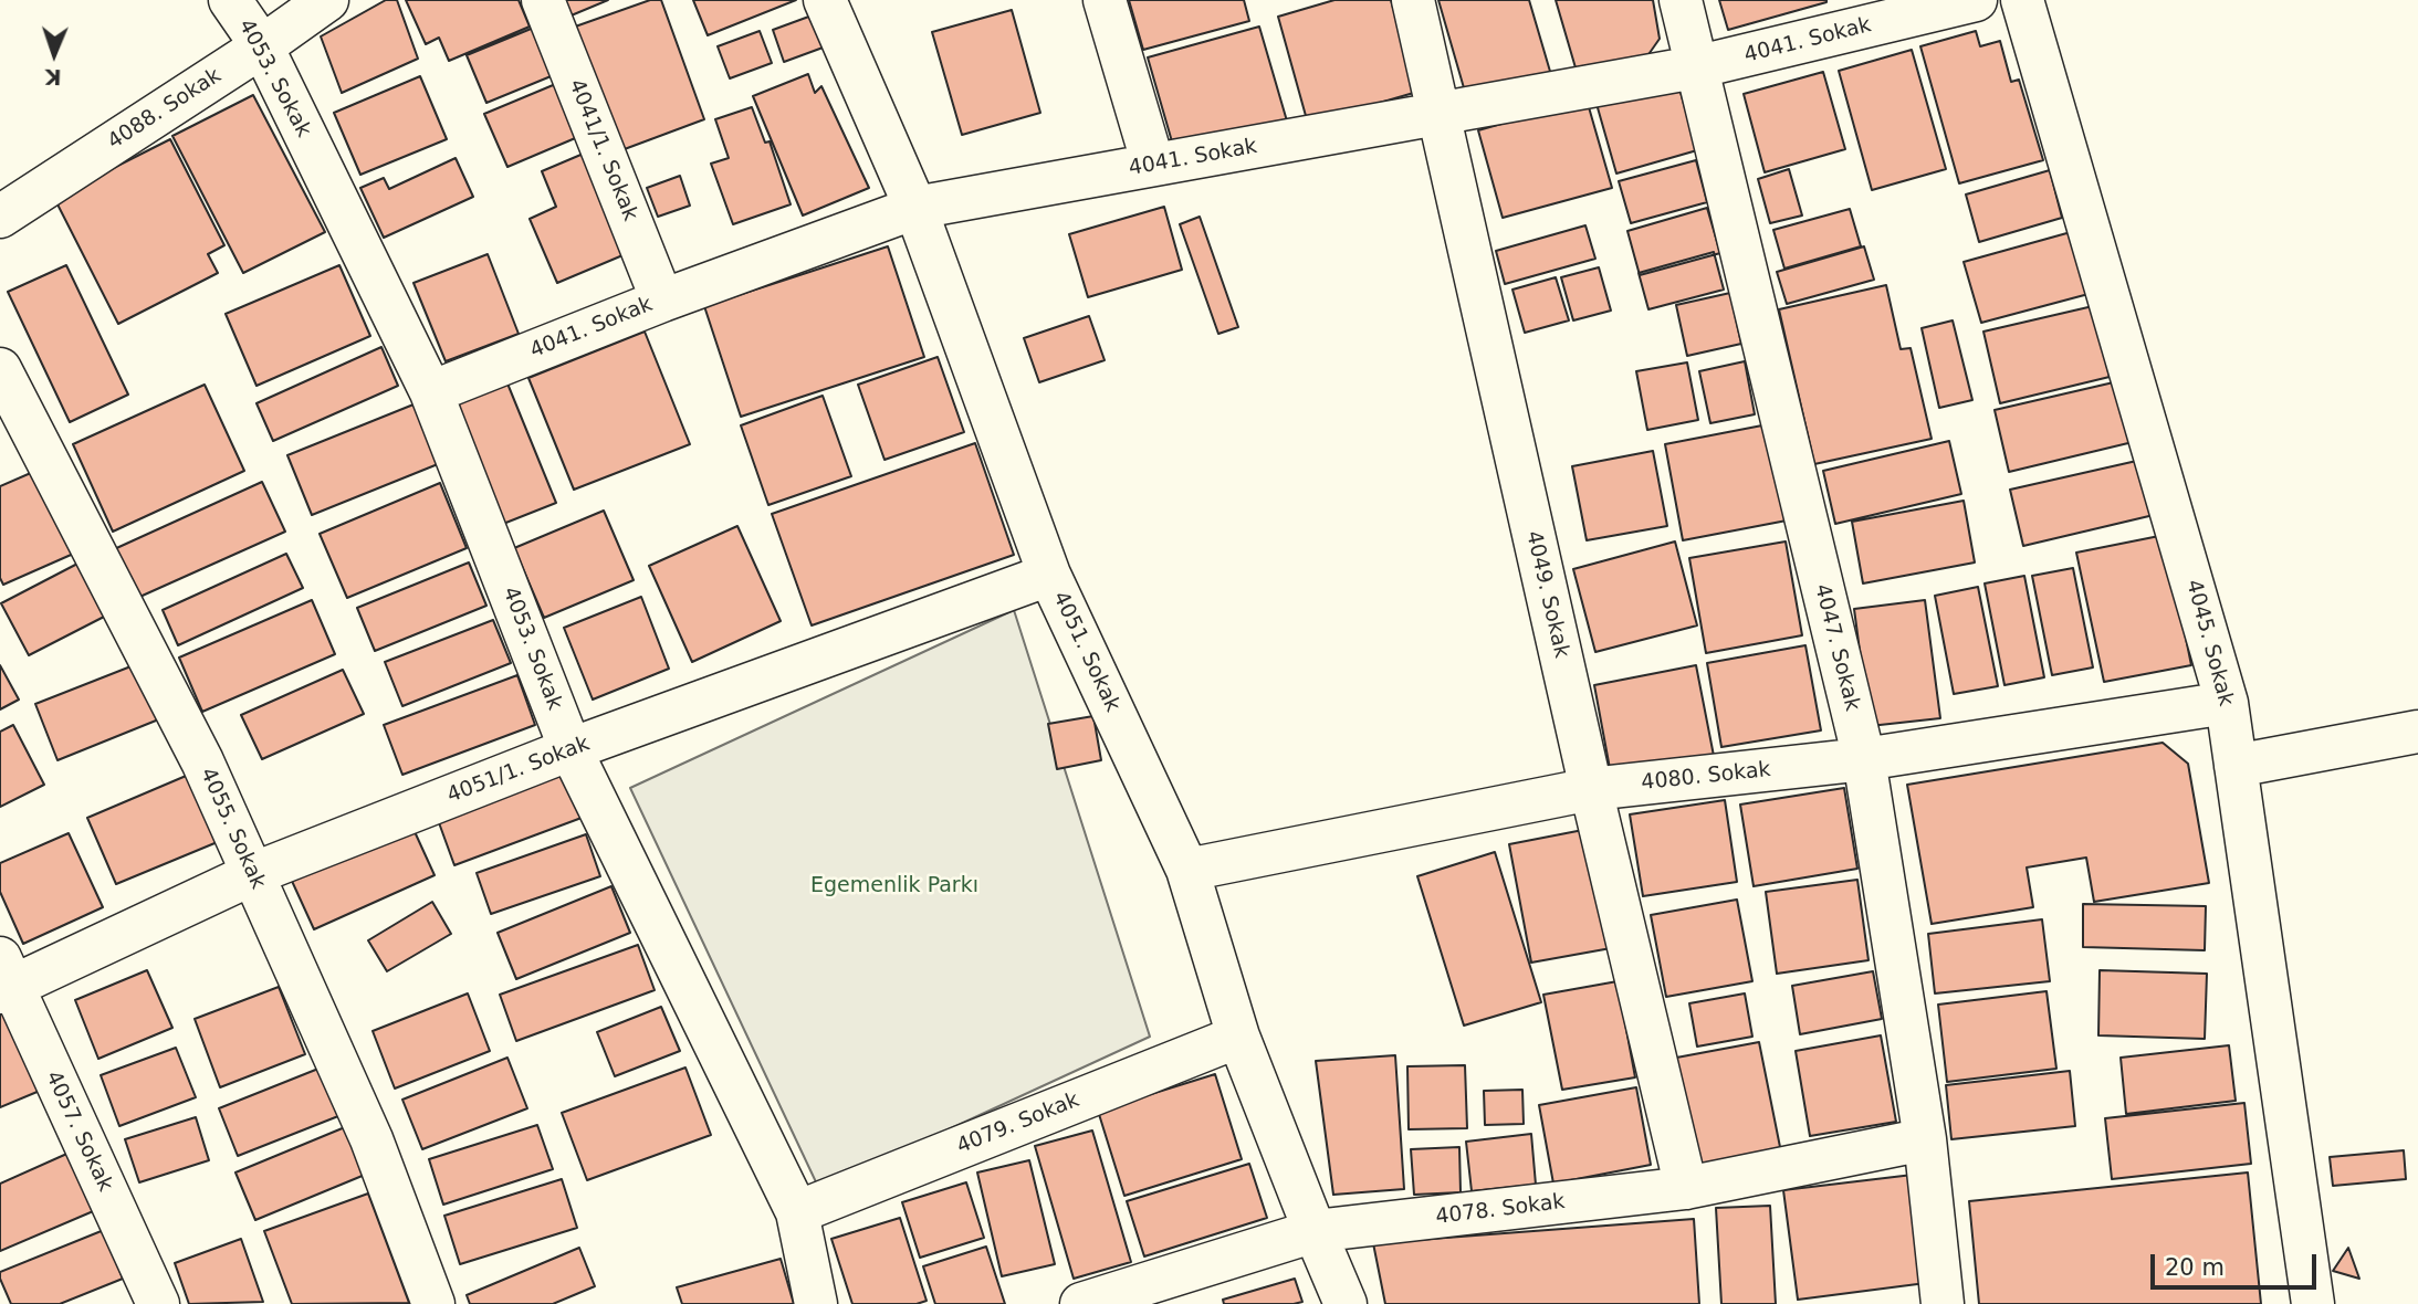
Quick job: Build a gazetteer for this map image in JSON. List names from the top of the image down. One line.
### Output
{"streets":{"street":["4041. Sokak","4053. Sokak","4088. Sokak","4041/1. Sokak","4049. Sokak","4045. Sokak","4047. Sokak","4051. Sokak","4051/1. Sokak","4080. Sokak","4055. Sokak","4079. Sokak","4057. Sokak","4078. Sokak"]},"crossings":[["4041. Sokak","4053. Sokak"],["4041. Sokak","4041/1. Sokak"],["4041. Sokak","4049. Sokak"],["4041. Sokak","4047. Sokak"],["4041. Sokak","4051. Sokak"],["4053. Sokak","4088. Sokak"],["4053. Sokak","4051/1. Sokak"],["4053. Sokak","4079. Sokak"],["4049. Sokak","4080. Sokak"],["4049. Sokak","4078. Sokak"],["4045. Sokak","4080. Sokak"],["4047. Sokak","4080. Sokak"],["4047. Sokak","4078. Sokak"],["4051. Sokak","4051/1. Sokak"],["4051. Sokak","4080. Sokak"],["4051. Sokak","4079. Sokak"],["4051. Sokak","4078. Sokak"],["4051/1. Sokak","4055. Sokak"],["4051/1. Sokak","4057. Sokak"]],"parks":["Egemenlik Parkı"],"scale_bar":"20 m","north":"bottom"}
